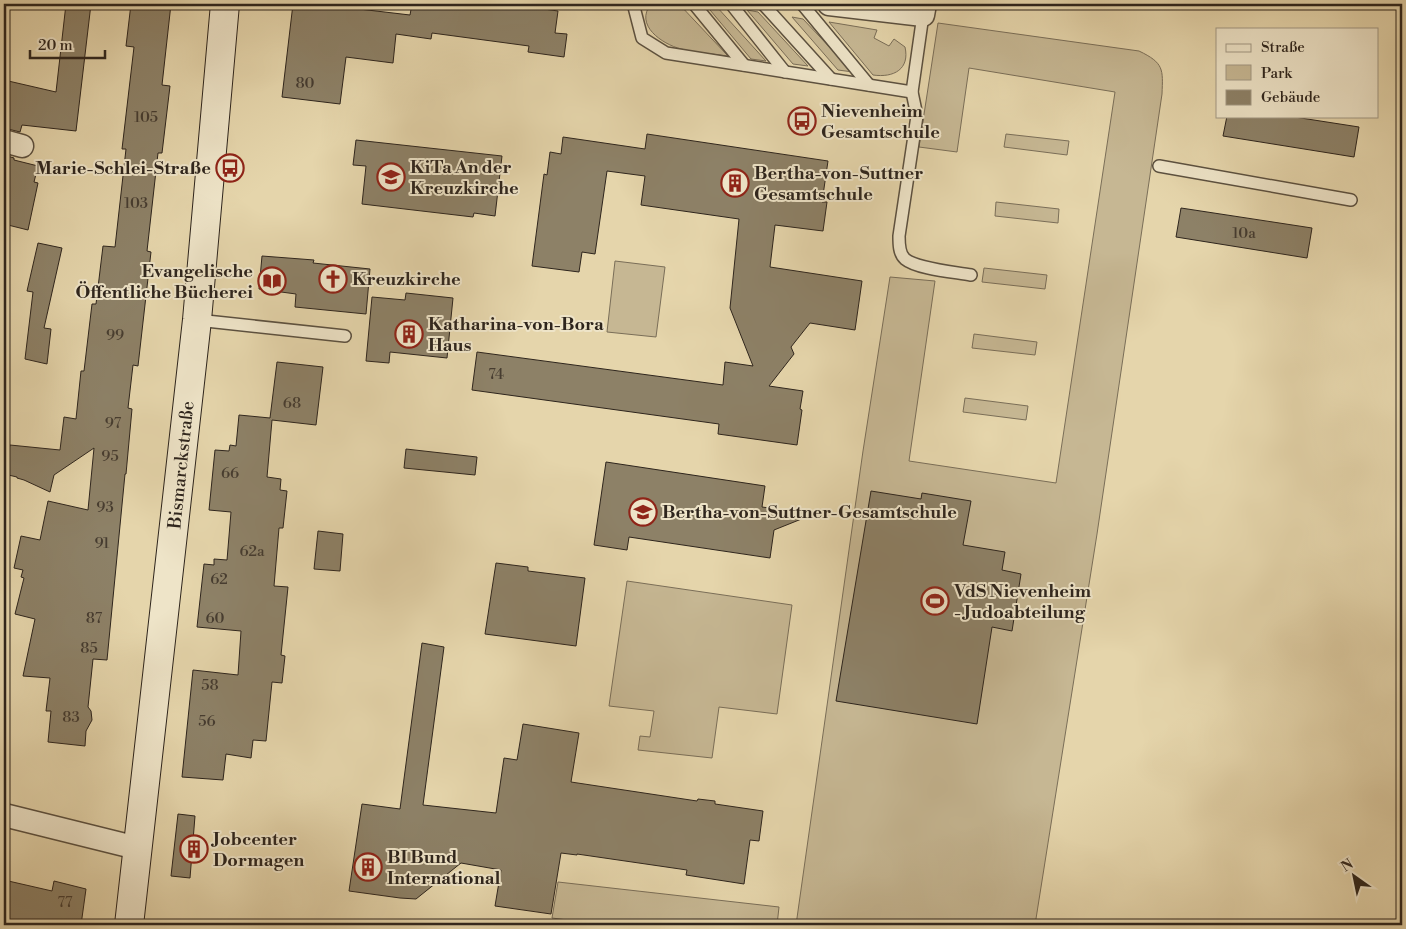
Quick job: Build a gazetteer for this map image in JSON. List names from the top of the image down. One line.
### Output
{"streets":{"street":["Bismarckstraße"]},"places":{"bus stop":["Nievenheim Gesamtschule","Marie-Schlei-Straße"],"school or university":["KiTa An der Kreuzkirche","Bertha-von-Suttner-Gesamtschule"],"building":["Bertha-von-Suttner Gesamtschule","Katharina-von-Bora Haus","Jobcenter Dormagen","BI Bund International"],"church":["Kreuzkirche"],"library":["Evangelische Öffentliche Bücherei"],"sports":["VdS Nievenheim - Judoabteilung"]},"house_numbers":["80","105","103","10a","99","74","68","97","95","66","93","91","62a","62","87","60","85","58","83","56","77"],"legend":["Straße","Park","Gebäude"],"scale_bar":"20 m","north":"top left"}
